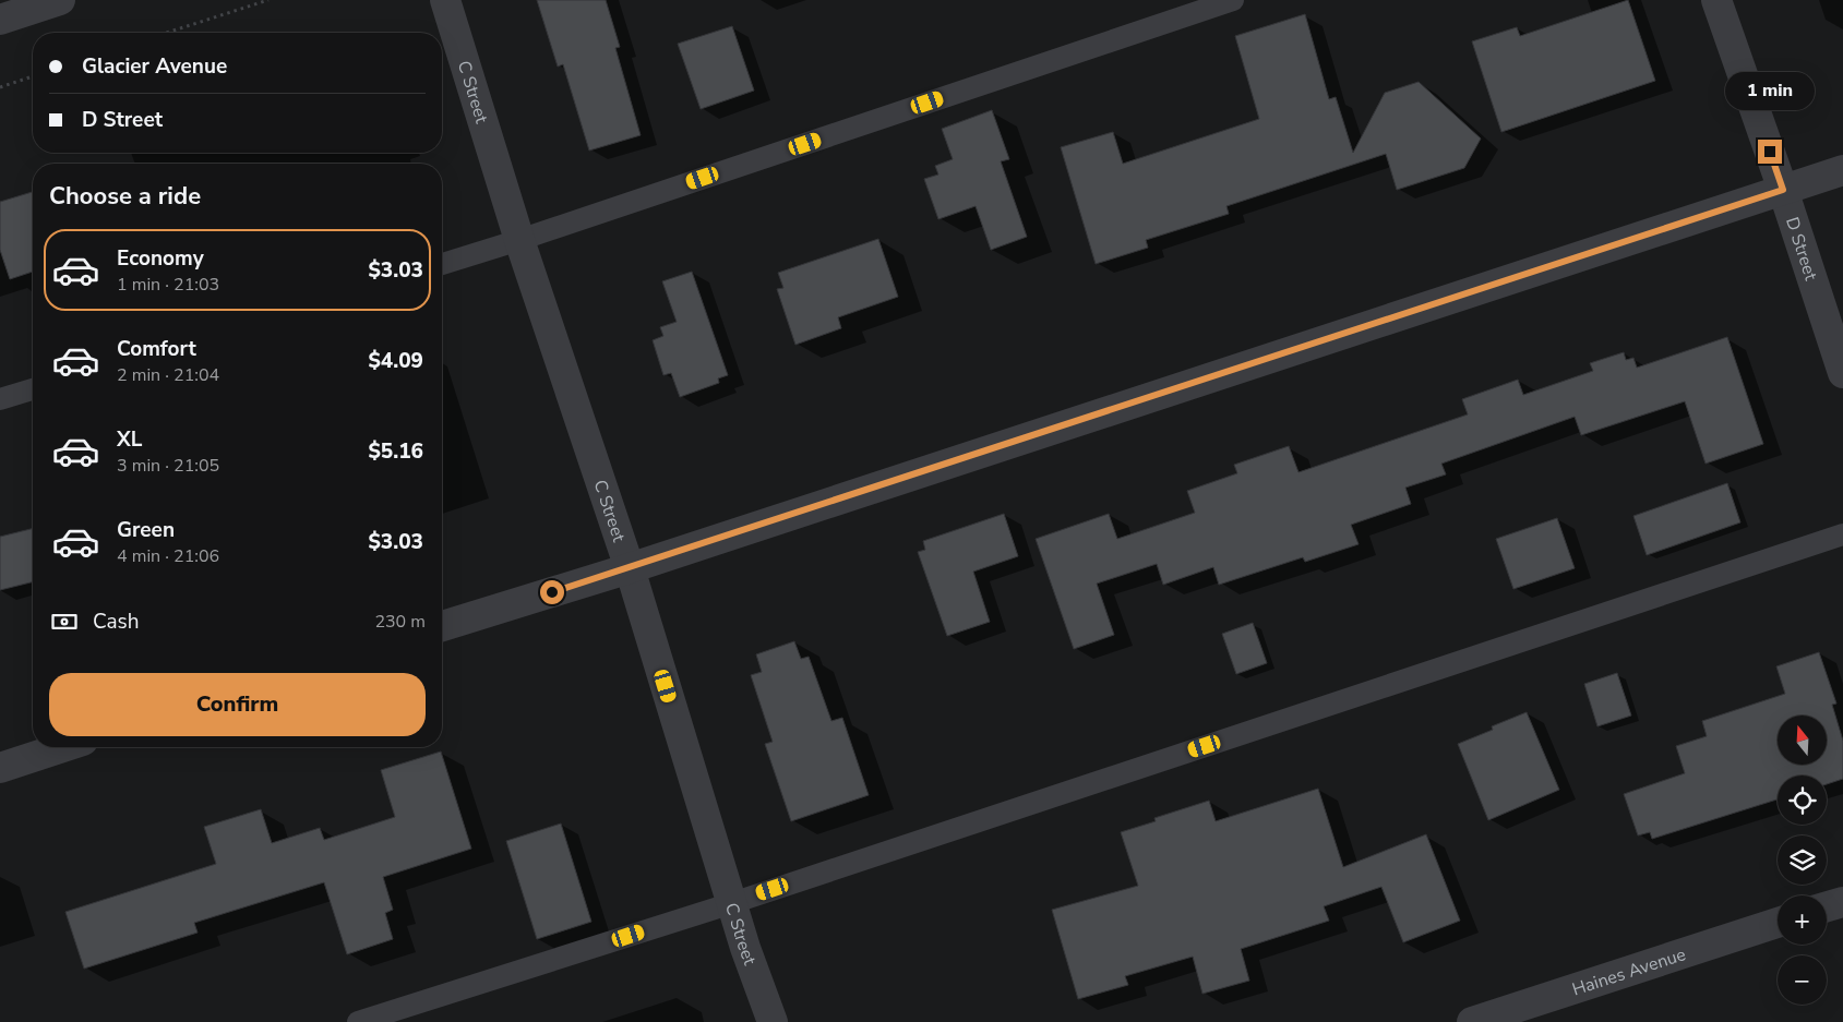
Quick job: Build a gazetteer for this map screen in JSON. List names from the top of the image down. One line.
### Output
{"streets":{"street":["C Street","D Street","Haines Avenue"]},"north":"top","page":{"banner":["Glacier Avenue","D Street"],"bubble":"1 min","heading":"Choose a ride","list":[{"name":"Economy","note":"1 min · 21:03","value":"$3.03"},{"name":"Comfort","note":"2 min · 21:04","value":"$4.09"},{"name":"XL","note":"3 min · 21:05","value":"$5.16"},{"name":"Green","note":"4 min · 21:06","value":"$3.03"}],"pay":["Cash","230 m"],"buttons":"Confirm","map_buttons":["+","−"]}}
